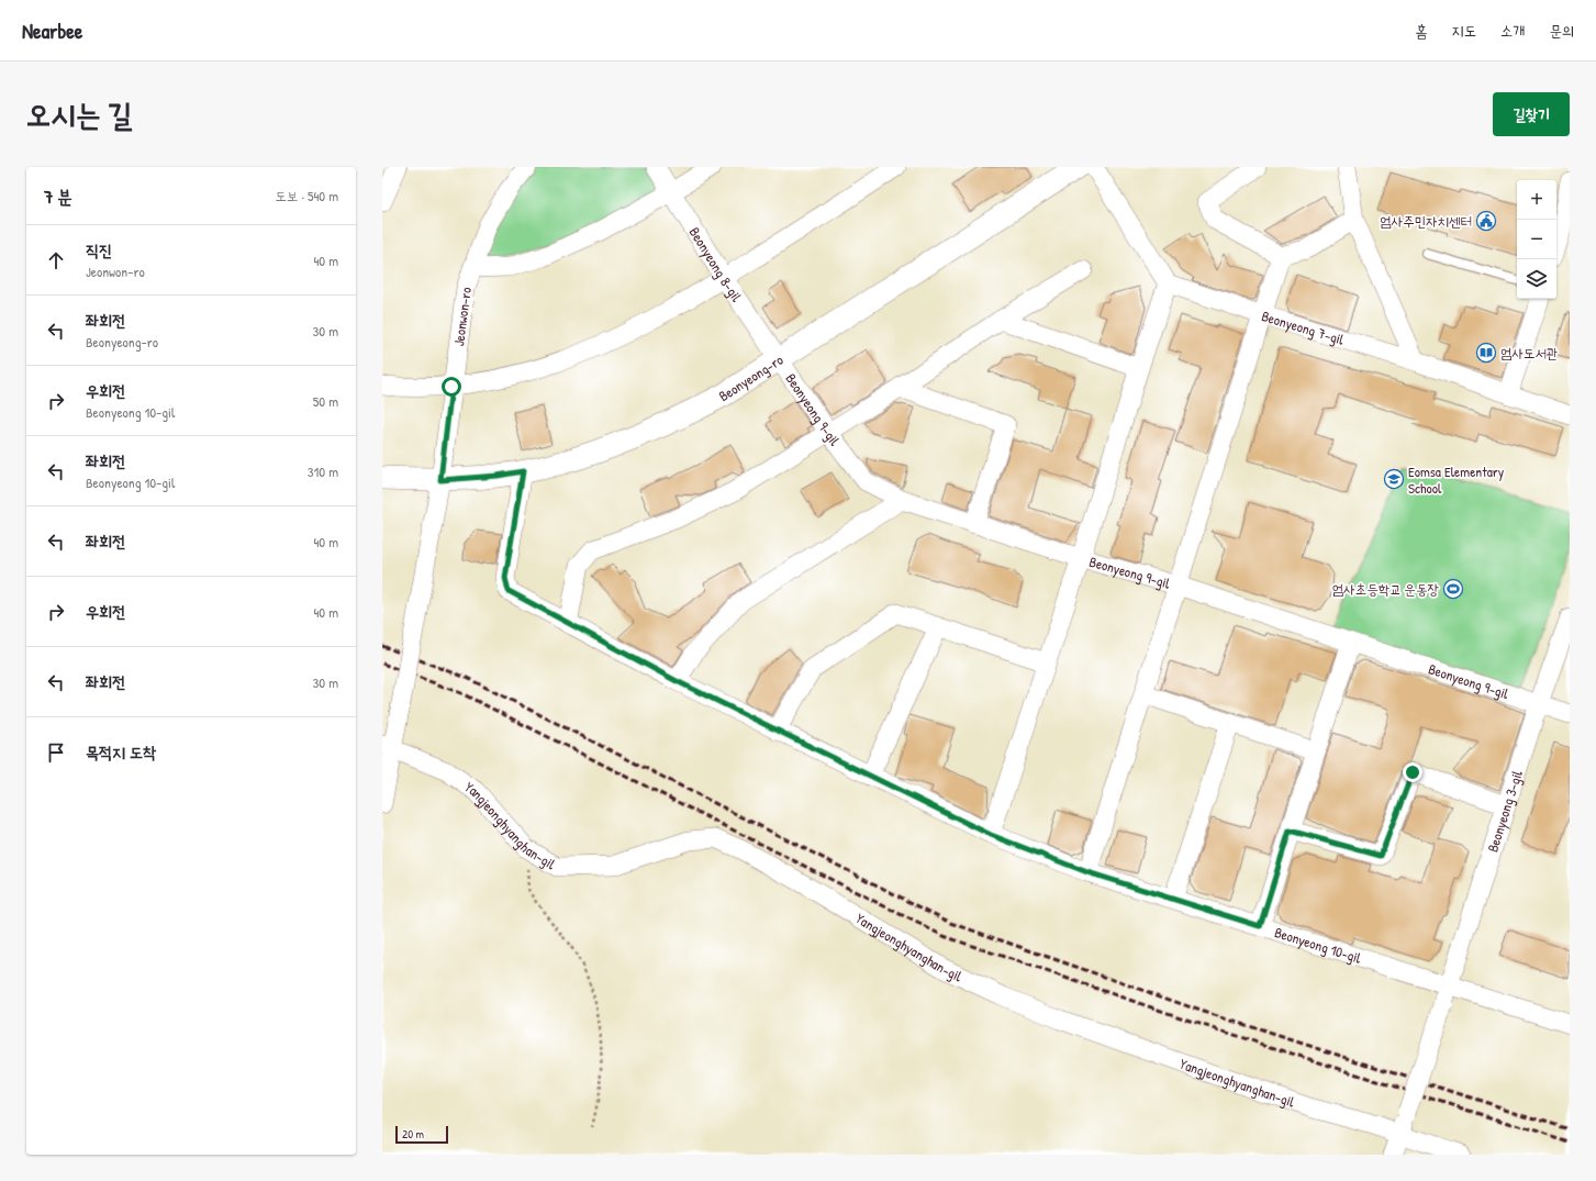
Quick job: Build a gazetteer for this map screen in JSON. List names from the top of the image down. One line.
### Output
{"streets":{"street":["Beonyeong 8-gil","Jeonwon-ro","Beonyeong 7-gil","Beonyeong-ro","Beonyeong 9-gil","Beonyeong 3-gil","Yangjeonghyanghan-gil","Beonyeong 10-gil"]},"crossings":[["Beonyeong 8-gil","Beonyeong-ro"],["Beonyeong 8-gil","Beonyeong 9-gil"],["Jeonwon-ro","Beonyeong-ro"],["Jeonwon-ro","Yangjeonghyanghan-gil"],["Beonyeong-ro","Beonyeong 9-gil"],["Beonyeong-ro","Beonyeong 10-gil"],["Beonyeong 9-gil","Beonyeong 3-gil"],["Beonyeong 3-gil","Yangjeonghyanghan-gil"],["Beonyeong 3-gil","Beonyeong 10-gil"]],"places":{"public building":["엄사주민자치센터"],"library":["엄사도서관"],"school or university":["Eomsa Elementary School"],"sports":["엄사초등학교 운동장"]},"scale_bar":"20 m","page":{"header":"Nearbee","nav":["홈","지도","소개","문의"],"buttons":"길찾기","title":"오시는 길","heading":["7 분","도보 · 540 m"],"map_buttons":["+","−"],"list":[["직진","Jeonwon-ro","40 m"],["좌회전","Beonyeong-ro","30 m"],["우회전","Beonyeong 10-gil","50 m"],["좌회전","Beonyeong 10-gil","310 m"],["좌회전","40 m"],["우회전","40 m"],["좌회전","30 m"],"목적지 도착"],"scale":"20 m"}}
